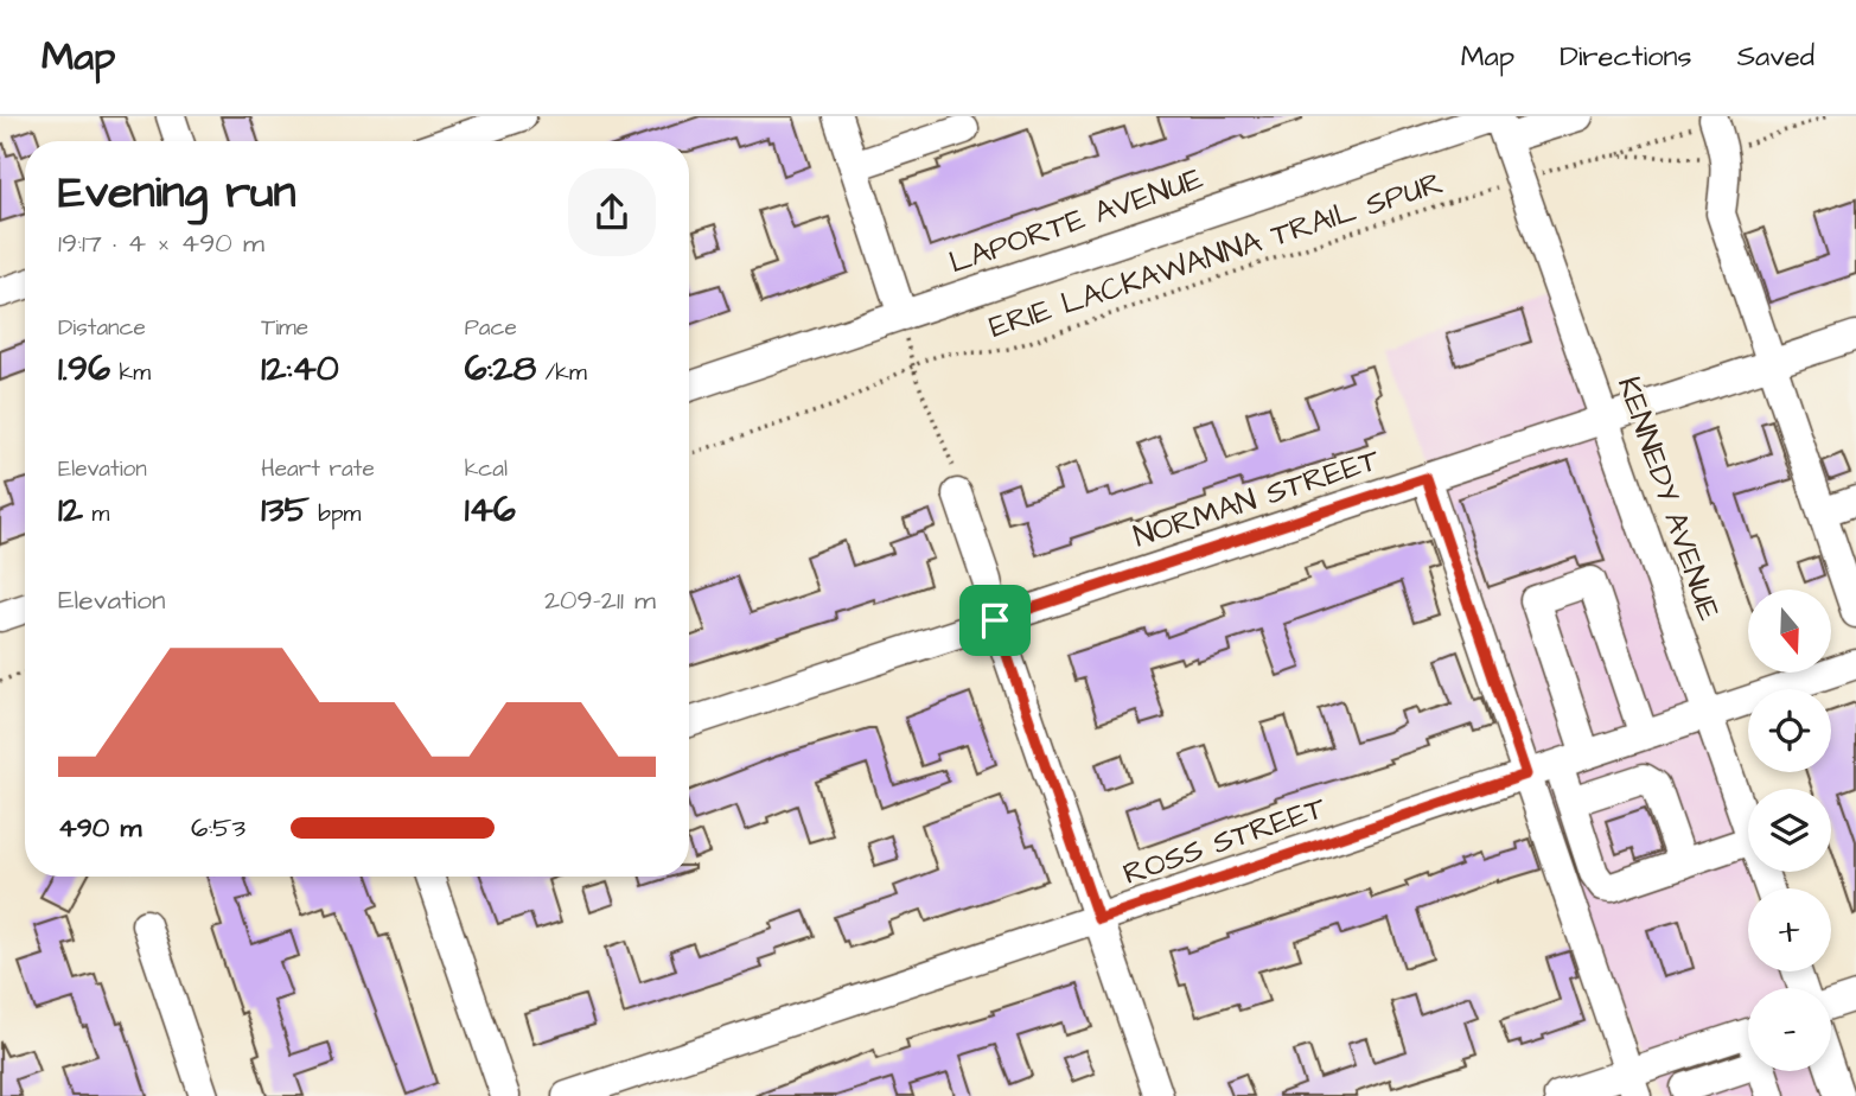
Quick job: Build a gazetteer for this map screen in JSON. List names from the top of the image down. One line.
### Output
{"streets":{"street":["LAPORTE AVENUE","NORMAN STREET","KENNEDY AVENUE","ROSS STREET"],"path":["ERIE LACKAWANNA TRAIL SPUR"]},"crossings":[["LAPORTE AVENUE","KENNEDY AVENUE"],["NORMAN STREET","KENNEDY AVENUE"],["KENNEDY AVENUE","ROSS STREET"]],"north":"bottom","page":{"header":"Map","nav":["Map","Directions","Saved"],"heading":["Evening run","19:17 · 4 × 490 m"],"stats":[["Distance","1.96 km"],["Time","12:40"],["Pace","6:28 /km"],["Elevation","12 m"],["Heart rate","135 bpm"],["kcal","146"]],"chart":["Elevation","209–211 m"],"map_buttons":["+","−"],"list":[{"name":"490 m","note":"6:53"}]}}
